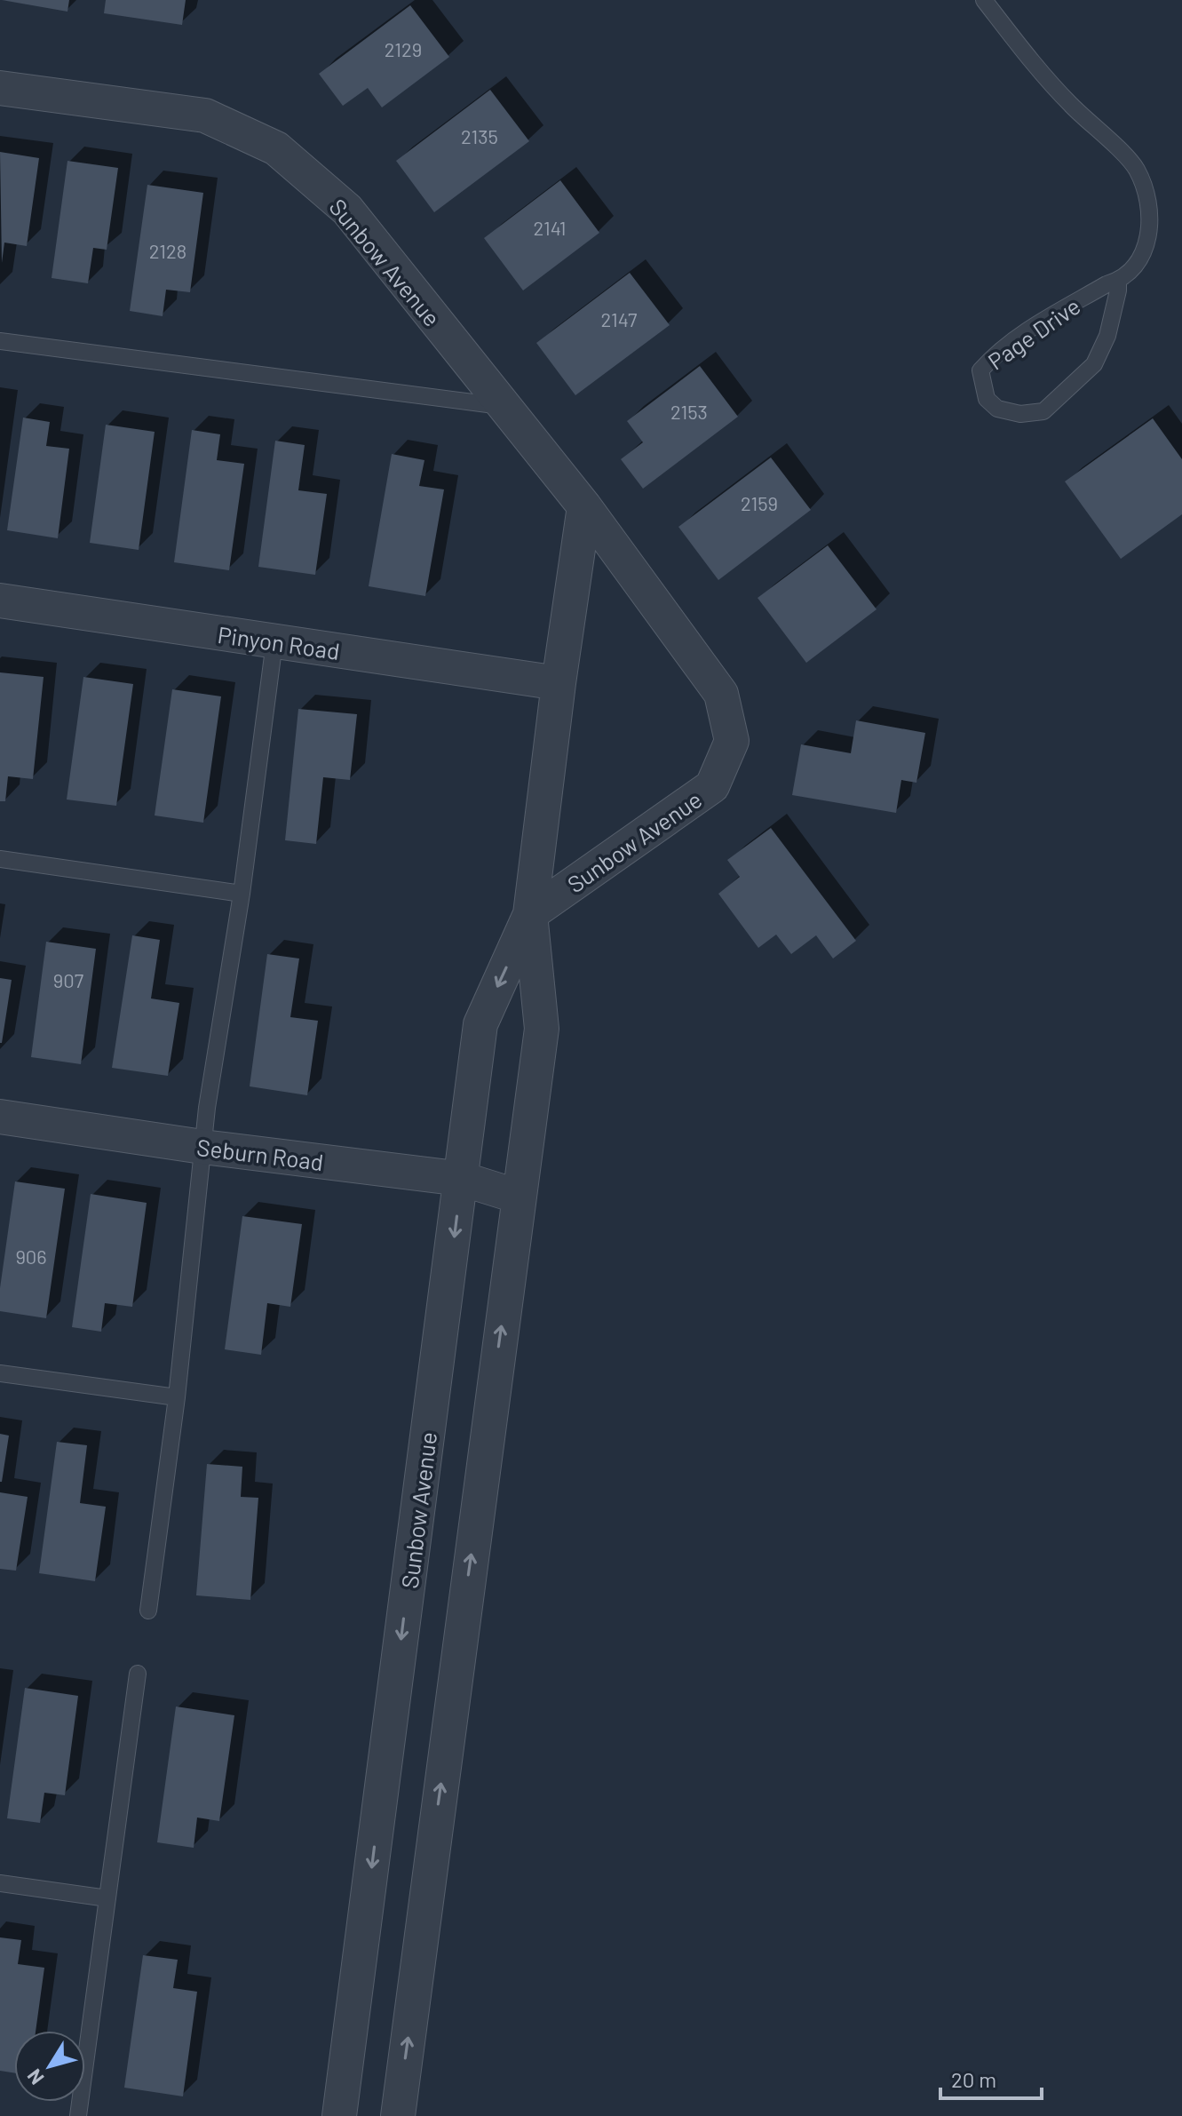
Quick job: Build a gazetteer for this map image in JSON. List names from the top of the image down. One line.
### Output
{"streets":{"street":["Sunbow Avenue","Pinyon Road","Seburn Road"],"lane":["Page Drive"]},"crossings":[["Sunbow Avenue","Pinyon Road"],["Sunbow Avenue","Seburn Road"]],"house_numbers":["2129","2135","2141","2128","2147","2153","2159","907","906"],"scale_bar":"20 m","north":"bottom left"}
